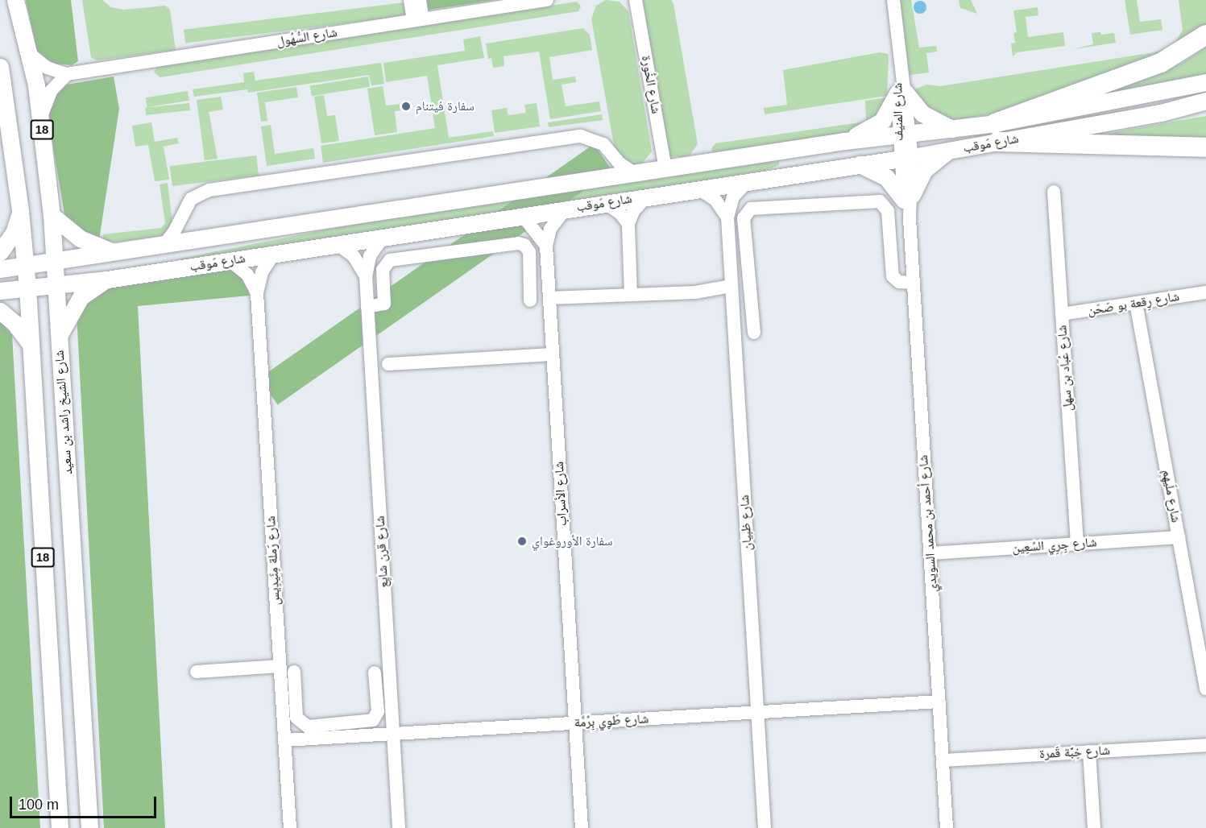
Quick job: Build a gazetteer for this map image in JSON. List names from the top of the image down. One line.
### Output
{"streets":{"main road":["18","شارع مَوقب","شارع الشيخ راشد بن سعيد"],"street":["شارع السُّهُول","شارع الخُورة","شارع المنيف","شارع رِقعة بو صَحَن","شارع عُباد بن سهل","شارع الأسراب","شارع ملَيهِم","شارع ظبيان","شارع أحمد بن محمد السويدي","شارع جِرِي السِّعِين","شارع قرن شايِع","شارع رَملة مِنَيدِيس","شارع طَوِي بِرِّمَّة","شارع خِبَّة قَمرة"]},"crossings":[["شارع السُّهُول","شارع الشيخ راشد بن سعيد"],["شارع الخُورة","شارع مَوقب"],["شارع المنيف","شارع مَوقب"],["شارع المنيف","شارع أحمد بن محمد السويدي"],["18","شارع مَوقب"],["شارع مَوقب","شارع الشيخ راشد بن سعيد"],["شارع مَوقب","شارع الأسراب"],["شارع مَوقب","شارع ظبيان"],["شارع مَوقب","شارع أحمد بن محمد السويدي"],["شارع مَوقب","شارع قرن شايِع"],["شارع مَوقب","شارع رَملة مِنَيدِيس"],["شارع رِقعة بو صَحَن","شارع عُباد بن سهل"],["شارع رِقعة بو صَحَن","شارع ملَيهِم"],["شارع عُباد بن سهل","شارع جِرِي السِّعِين"],["شارع الأسراب","شارع طَوِي بِرِّمَّة"],["شارع ملَيهِم","شارع جِرِي السِّعِين"],["شارع ظبيان","شارع طَوِي بِرِّمَّة"],["شارع أحمد بن محمد السويدي","شارع جِرِي السِّعِين"],["شارع أحمد بن محمد السويدي","شارع طَوِي بِرِّمَّة"],["شارع أحمد بن محمد السويدي","شارع خِبَّة قَمرة"],["شارع قرن شايِع","شارع طَوِي بِرِّمَّة"],["شارع رَملة مِنَيدِيس","شارع طَوِي بِرِّمَّة"]],"places":["سفارة فيتنام","سفارة الأوروغواي"],"scale_bar":"100 m"}
